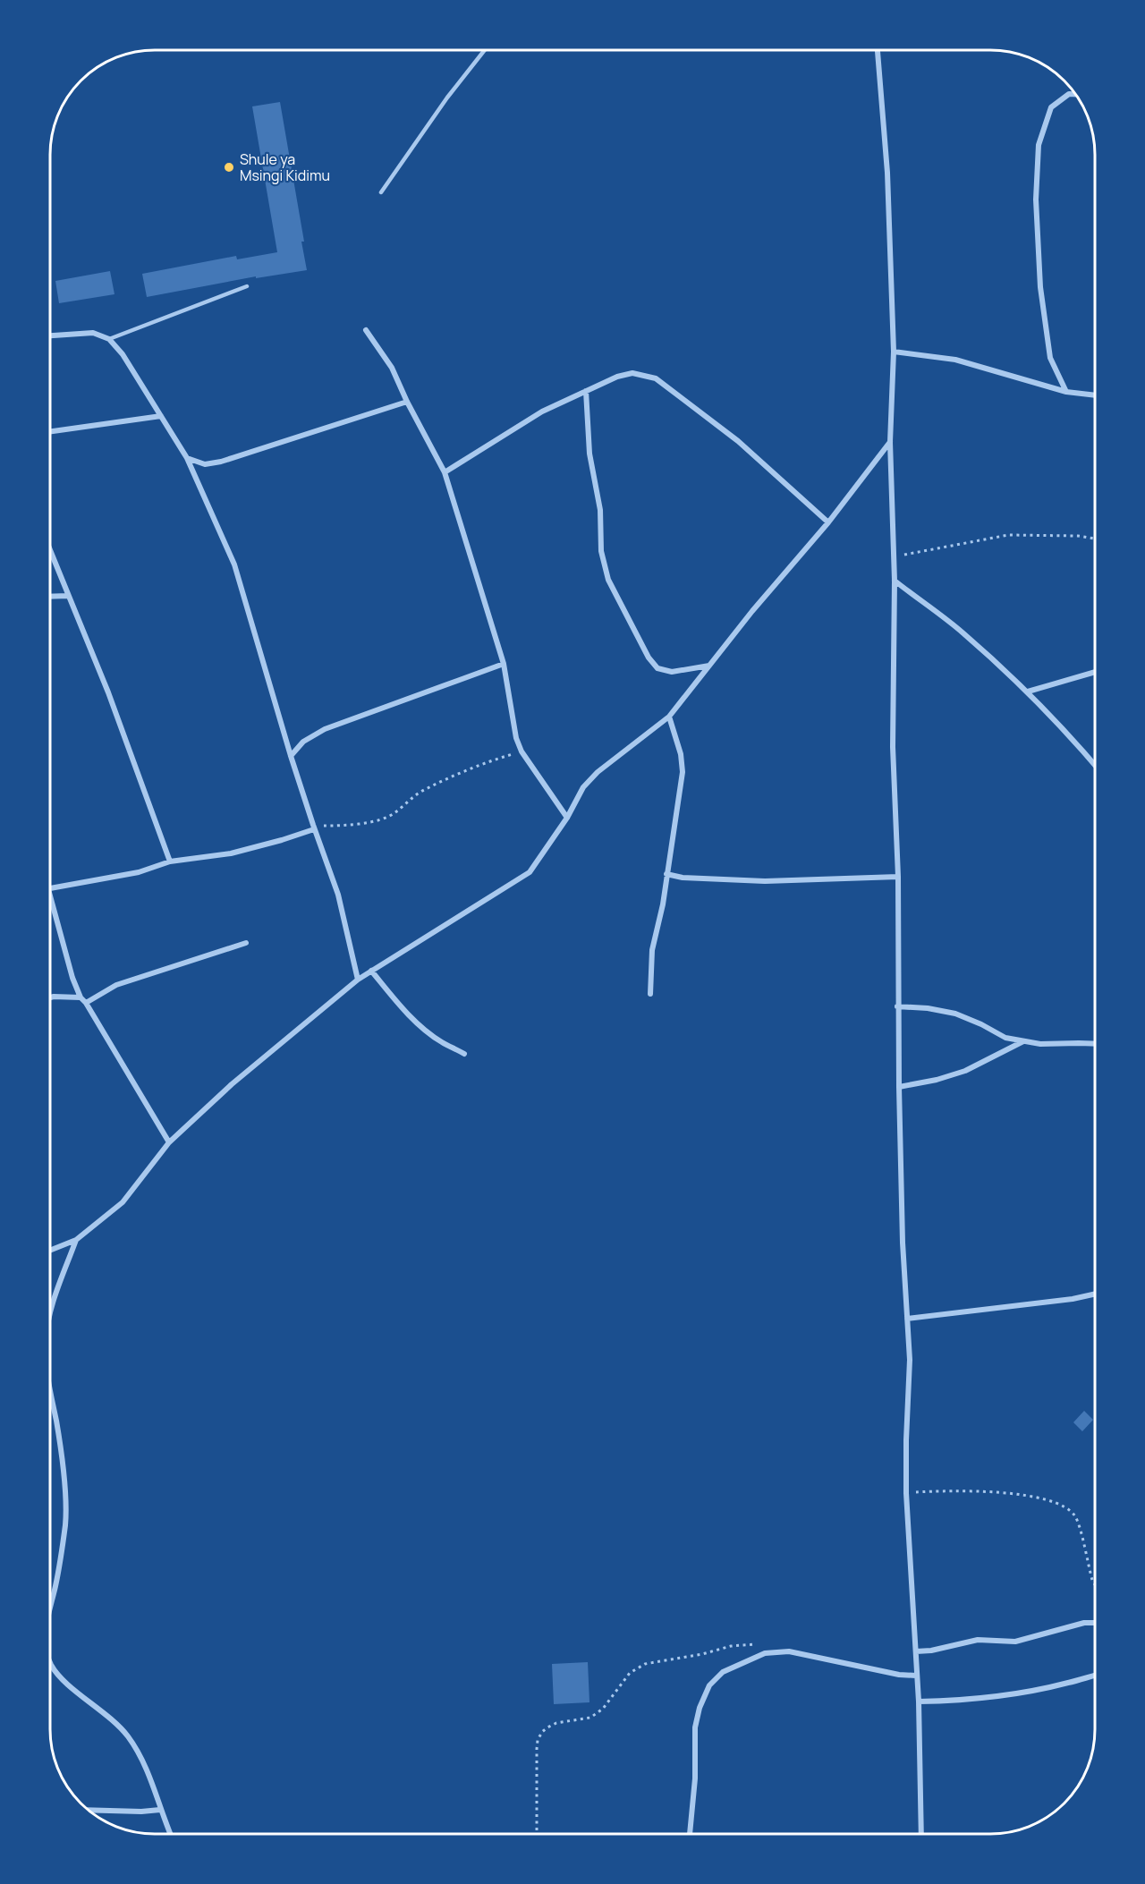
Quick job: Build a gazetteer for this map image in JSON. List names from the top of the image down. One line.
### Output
{"places":["Shule ya Msingi Kidimu"]}
